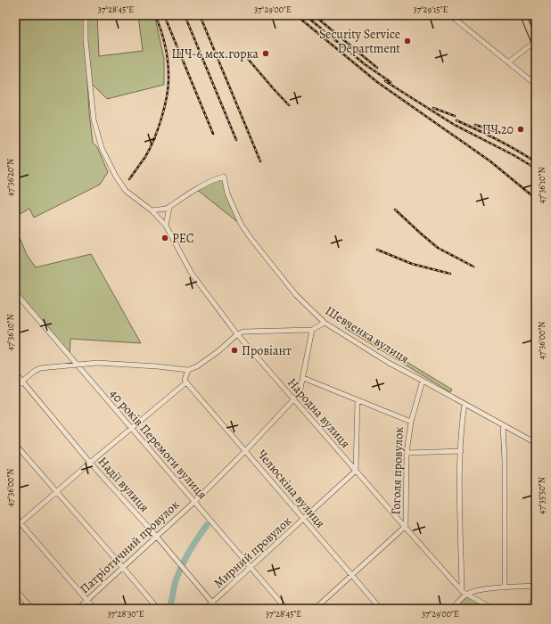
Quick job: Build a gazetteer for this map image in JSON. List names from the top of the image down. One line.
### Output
{"streets":{"street":["Шевченка вулиця","Народна вулиця","40 років Перемоги вулиця","Гоголя провулок","Надії вулиця","Челюскіна вулиця","Патріотичний провулок","Мирний провулок"]},"crossings":[["Народна вулиця","Гоголя провулок"],["Народна вулиця","Патріотичний провулок"],["Народна вулиця","Мирний провулок"],["40 років Перемоги вулиця","Патріотичний провулок"],["40 років Перемоги вулиця","Мирний провулок"],["Гоголя провулок","Челюскіна вулиця"],["Гоголя провулок","Патріотичний провулок"],["Надії вулиця","Патріотичний провулок"],["Надії вулиця","Мирний провулок"],["Челюскіна вулиця","Патріотичний провулок"],["Челюскіна вулиця","Мирний провулок"]],"places":["Security Service Department","ШЧ-6 мех.горка","ПЧ 20","РЕС","Провіант"],"coordinates":["37°28'45\"E","37°29'00\"E","37°29'15\"E","47°36'20\"N","47°36'10\"N","47°36'00\"N","47°35'50\"N","37°28'30\"E"]}
